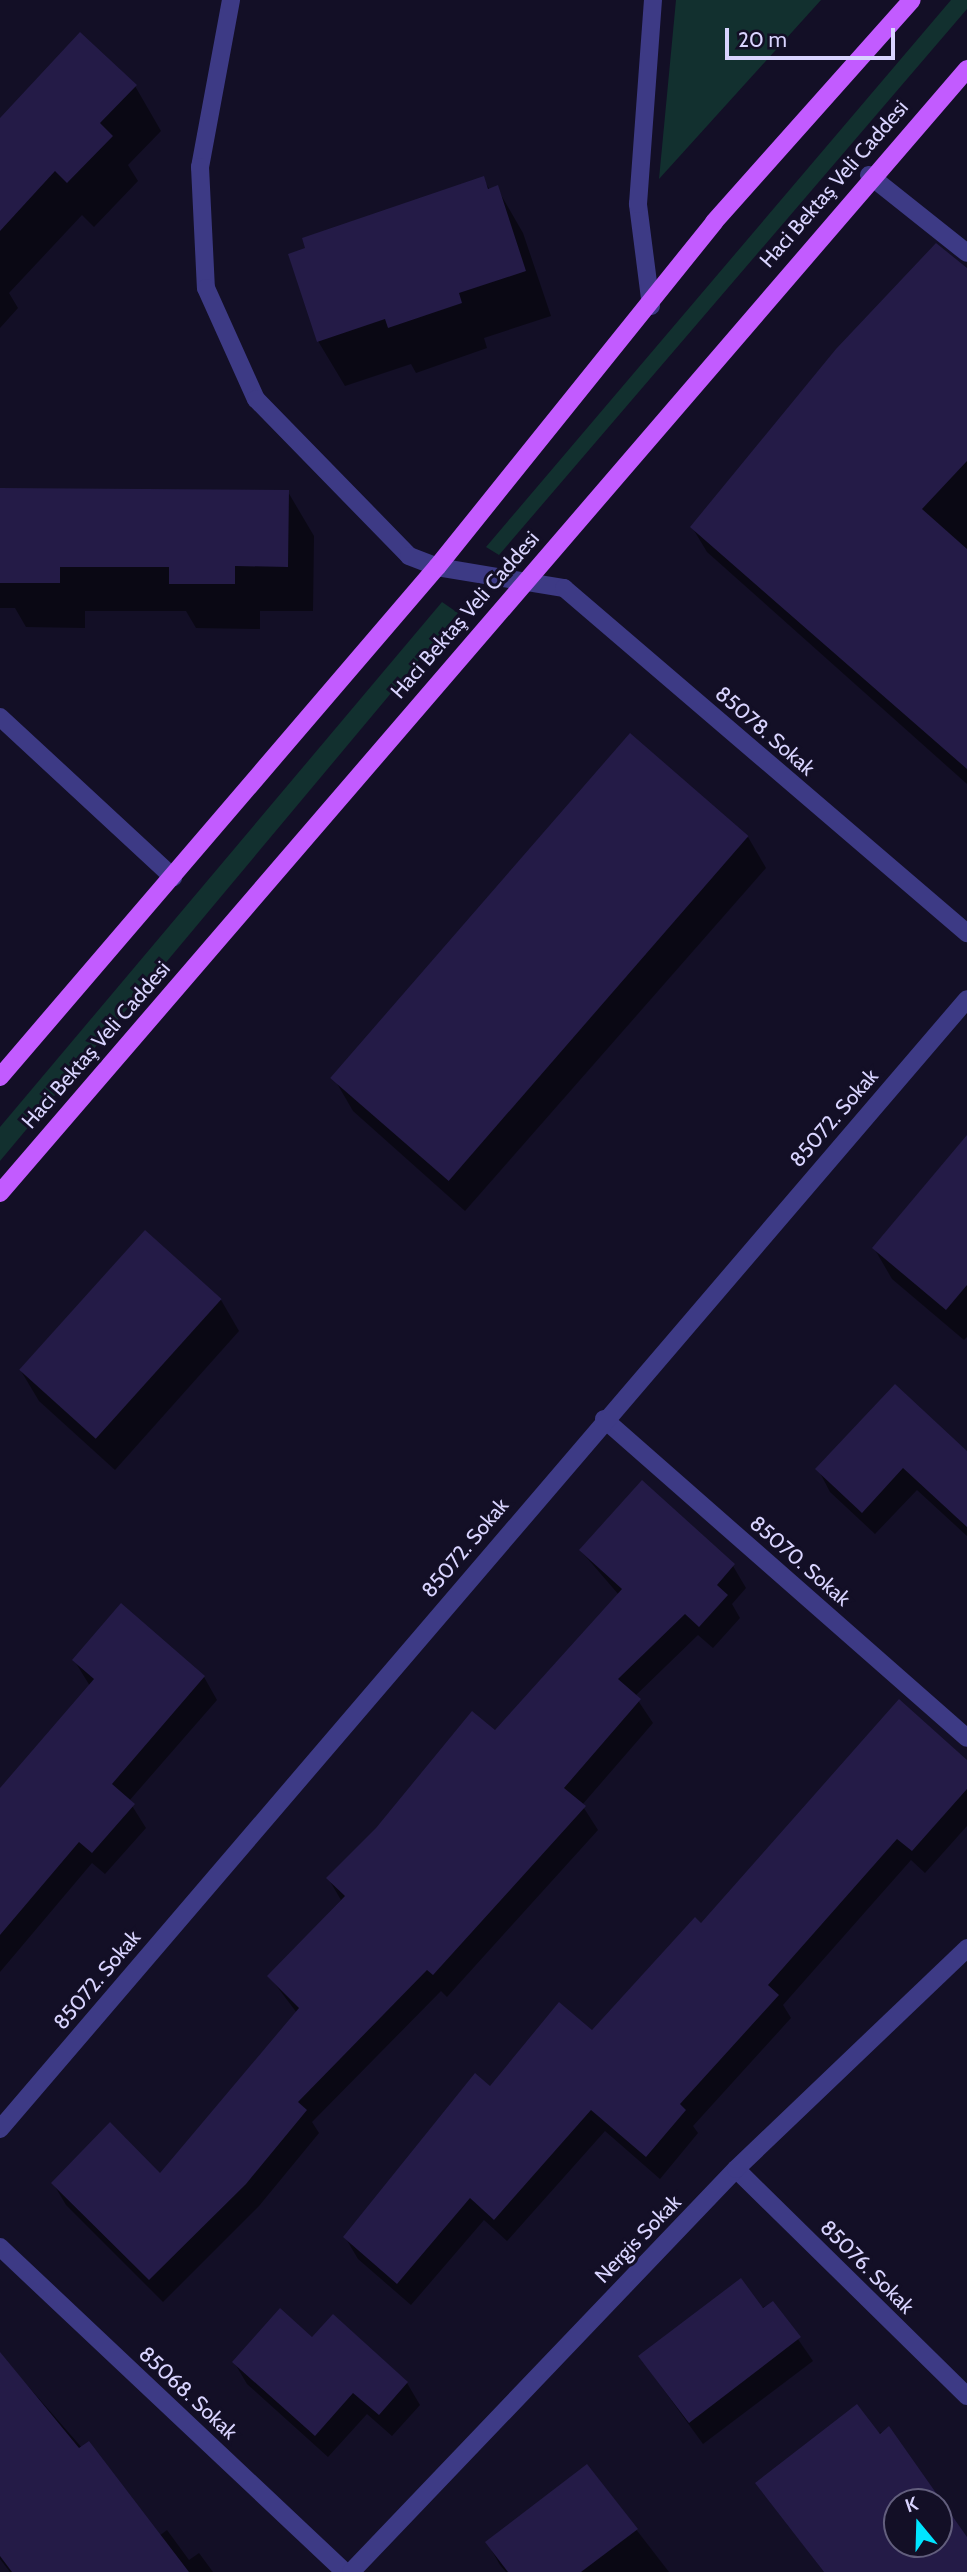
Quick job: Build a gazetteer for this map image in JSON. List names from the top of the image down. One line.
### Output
{"streets":{"main road":["Haci Bektaş Veli Caddesi"],"street":["85078. Sokak","85072. Sokak","85070. Sokak","Nergis Sokak","85076. Sokak","85068. Sokak"]},"crossings":[["Haci Bektaş Veli Caddesi","85078. Sokak"],["85072. Sokak","85070. Sokak"],["Nergis Sokak","85076. Sokak"]],"scale_bar":"20 m","north":"top"}
